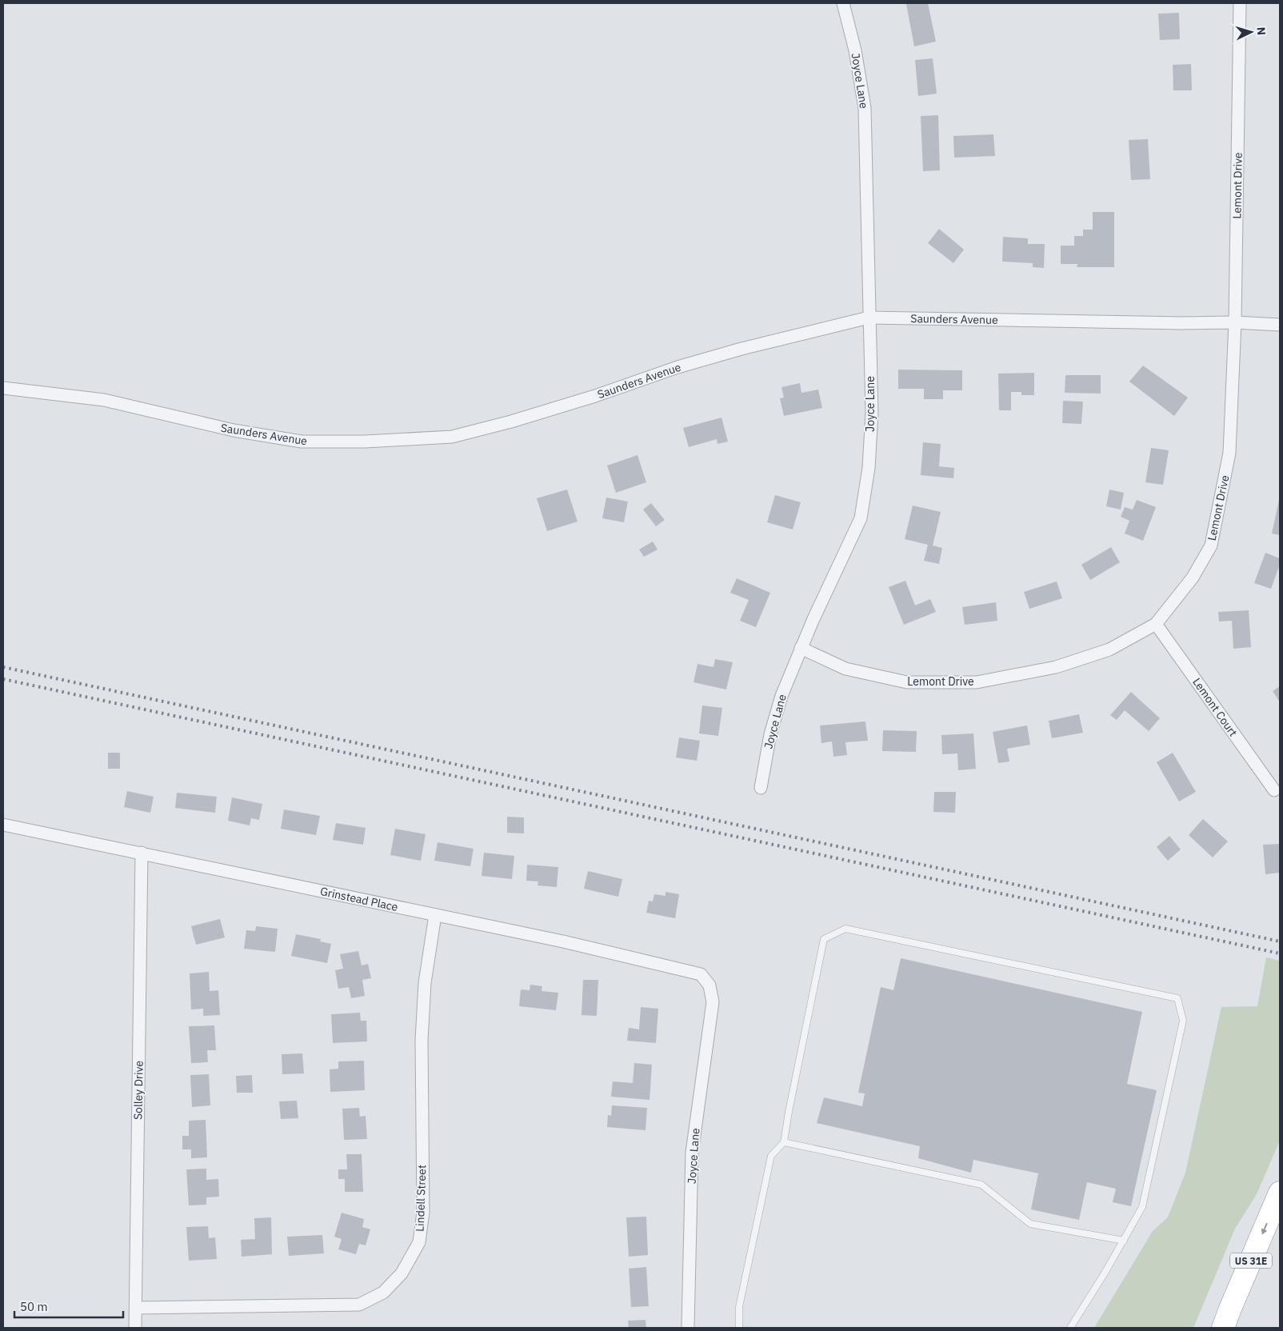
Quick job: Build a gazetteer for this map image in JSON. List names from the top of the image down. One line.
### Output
{"streets":{"highway":["US 31E"],"street":["Joyce Lane","Lemont Drive","Saunders Avenue","Lemont Court","Grinstead Place","Solley Drive","Lindell Street"]},"crossings":[["Joyce Lane","Lemont Drive"],["Joyce Lane","Saunders Avenue"],["Joyce Lane","Grinstead Place"],["Lemont Drive","Saunders Avenue"],["Lemont Drive","Lemont Court"],["Grinstead Place","Solley Drive"],["Grinstead Place","Lindell Street"],["Solley Drive","Lindell Street"]],"scale_bar":"50 m","north":"right"}
